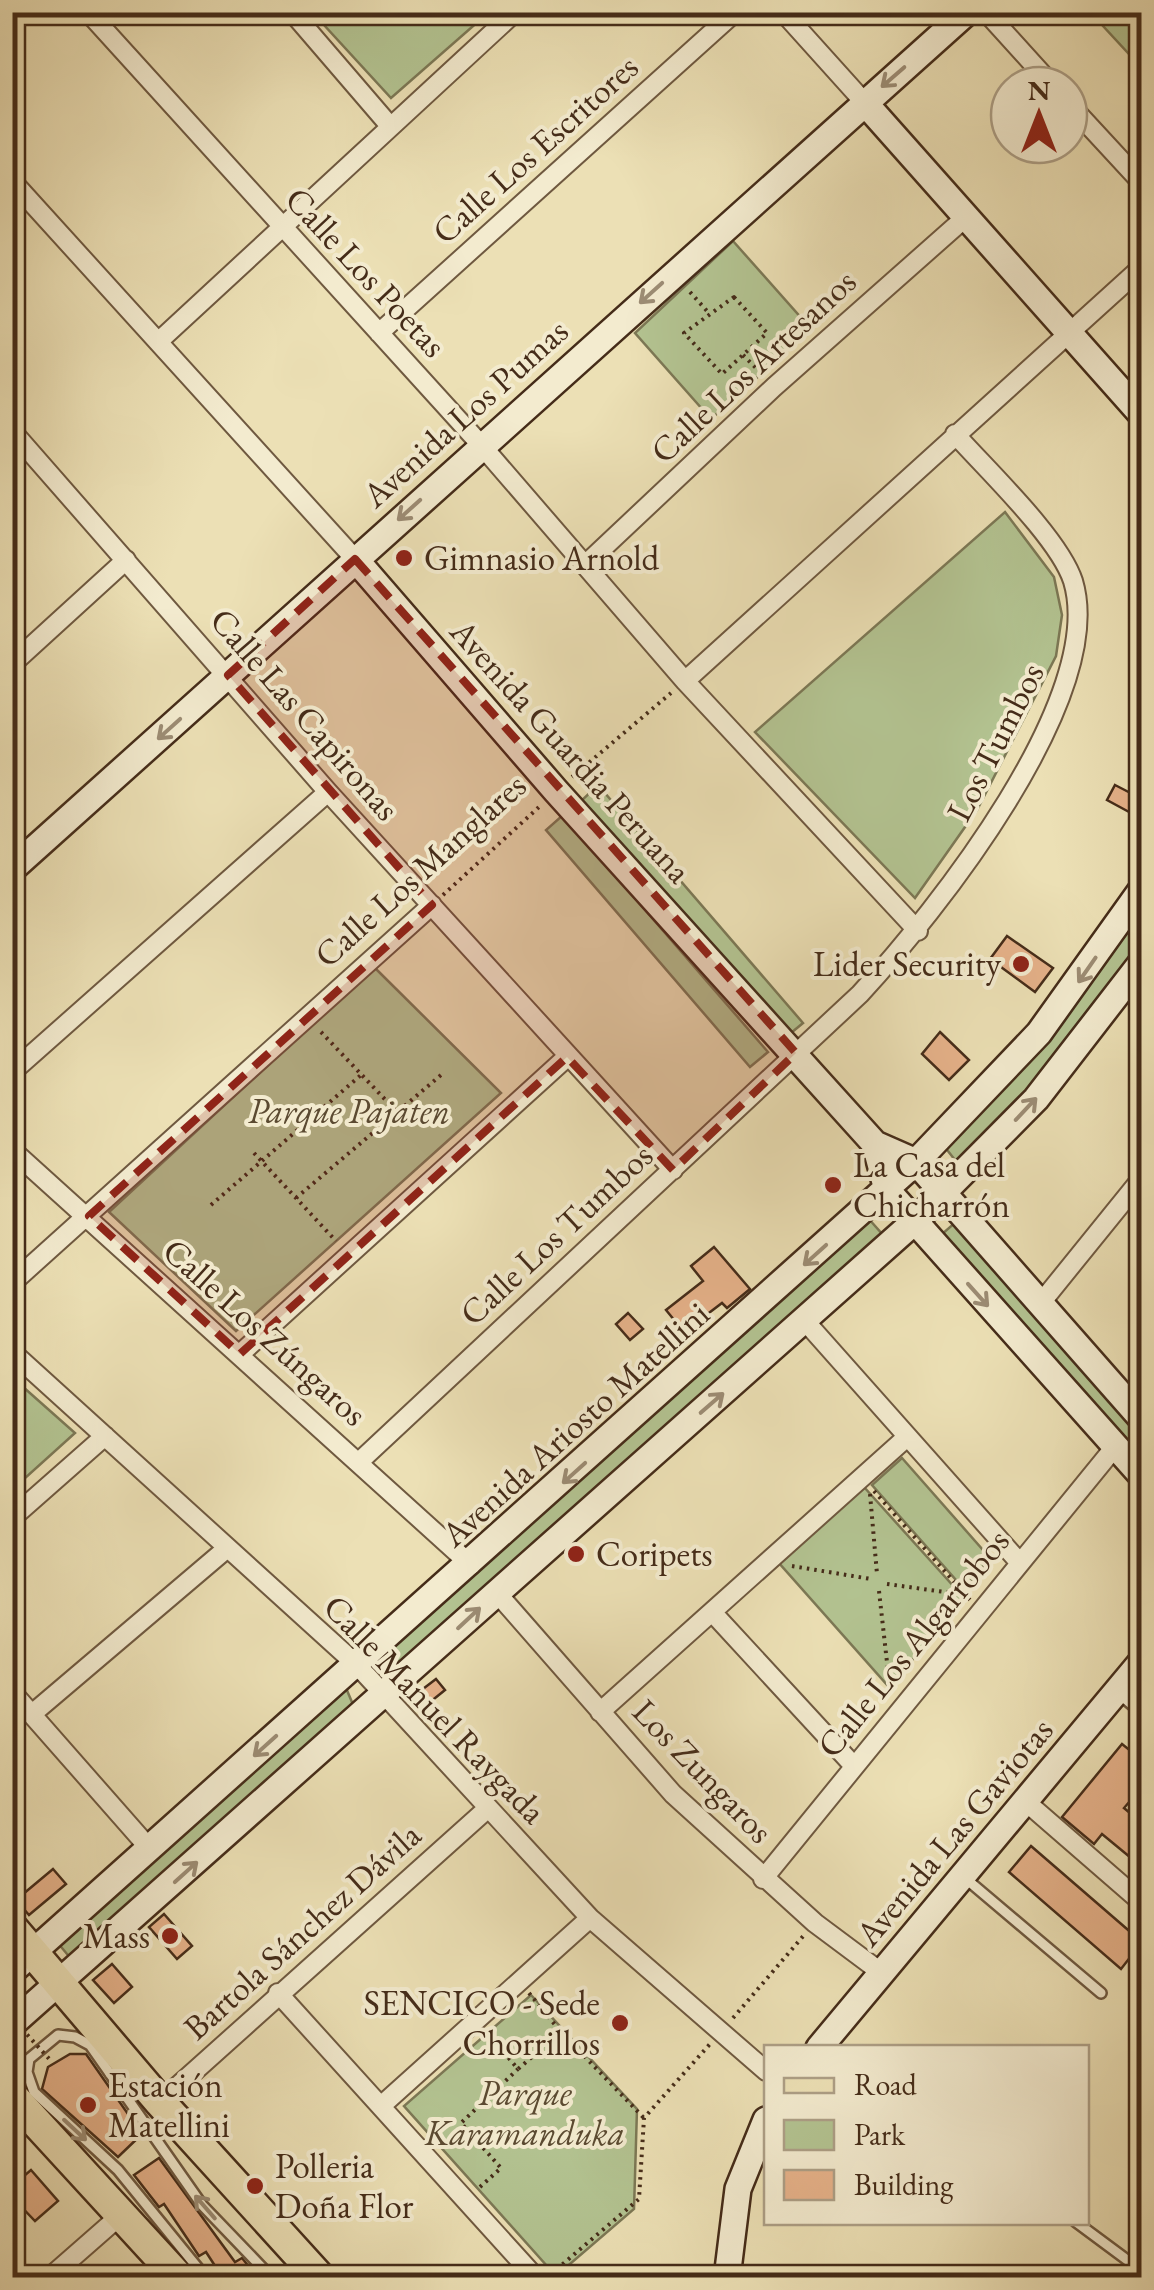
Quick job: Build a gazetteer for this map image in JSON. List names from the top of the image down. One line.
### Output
{"streets":{"street":["Calle Los Escritores","Calle Los Poetas","Calle Los Artesanos","Avenida Los Pumas","Calle Las Capironas","Los Tumbos","Avenida Guardia Peruana","Calle Los Manglares","Calle Los Tumbos","Calle Los Zúngaros","Avenida Ariosto Matellini","Calle Los Algarrobos","Calle Manuel Raygada","Los Zungaros","Avenida Las Gaviotas","Bartola Sánchez Dávila"]},"crossings":[["Calle Los Escritores","Calle Los Poetas"],["Calle Los Poetas","Calle Los Artesanos"],["Calle Los Poetas","Avenida Los Pumas"],["Calle Los Poetas","Los Tumbos"],["Calle Los Poetas","Calle Los Manglares"],["Avenida Los Pumas","Calle Las Capironas"],["Avenida Los Pumas","Avenida Guardia Peruana"],["Calle Las Capironas","Calle Los Manglares"],["Calle Las Capironas","Calle Los Tumbos"],["Los Tumbos","Avenida Guardia Peruana"],["Los Tumbos","Calle Los Tumbos"],["Avenida Guardia Peruana","Calle Los Manglares"],["Avenida Guardia Peruana","Calle Los Tumbos"],["Avenida Guardia Peruana","Avenida Ariosto Matellini"],["Avenida Guardia Peruana","Calle Los Algarrobos"],["Calle Los Manglares","Calle Los Zúngaros"],["Calle Los Tumbos","Calle Los Zúngaros"],["Calle Los Zúngaros","Avenida Ariosto Matellini"],["Avenida Ariosto Matellini","Calle Manuel Raygada"],["Avenida Ariosto Matellini","Los Zungaros"],["Calle Los Algarrobos","Los Zungaros"],["Calle Manuel Raygada","Bartola Sánchez Dávila"],["Los Zungaros","Avenida Las Gaviotas"]],"parks":["Parque Pajaten","Parque Karamanduka"],"places":["Gimnasio Arnold","Lider Security","La Casa del Chicharrón","Coripets","Mass","SENCICO - Sede Chorrillos","Estación Matellini","Polleria Doña Flor"],"legend":["Road","Park","Building"],"north":"top"}
